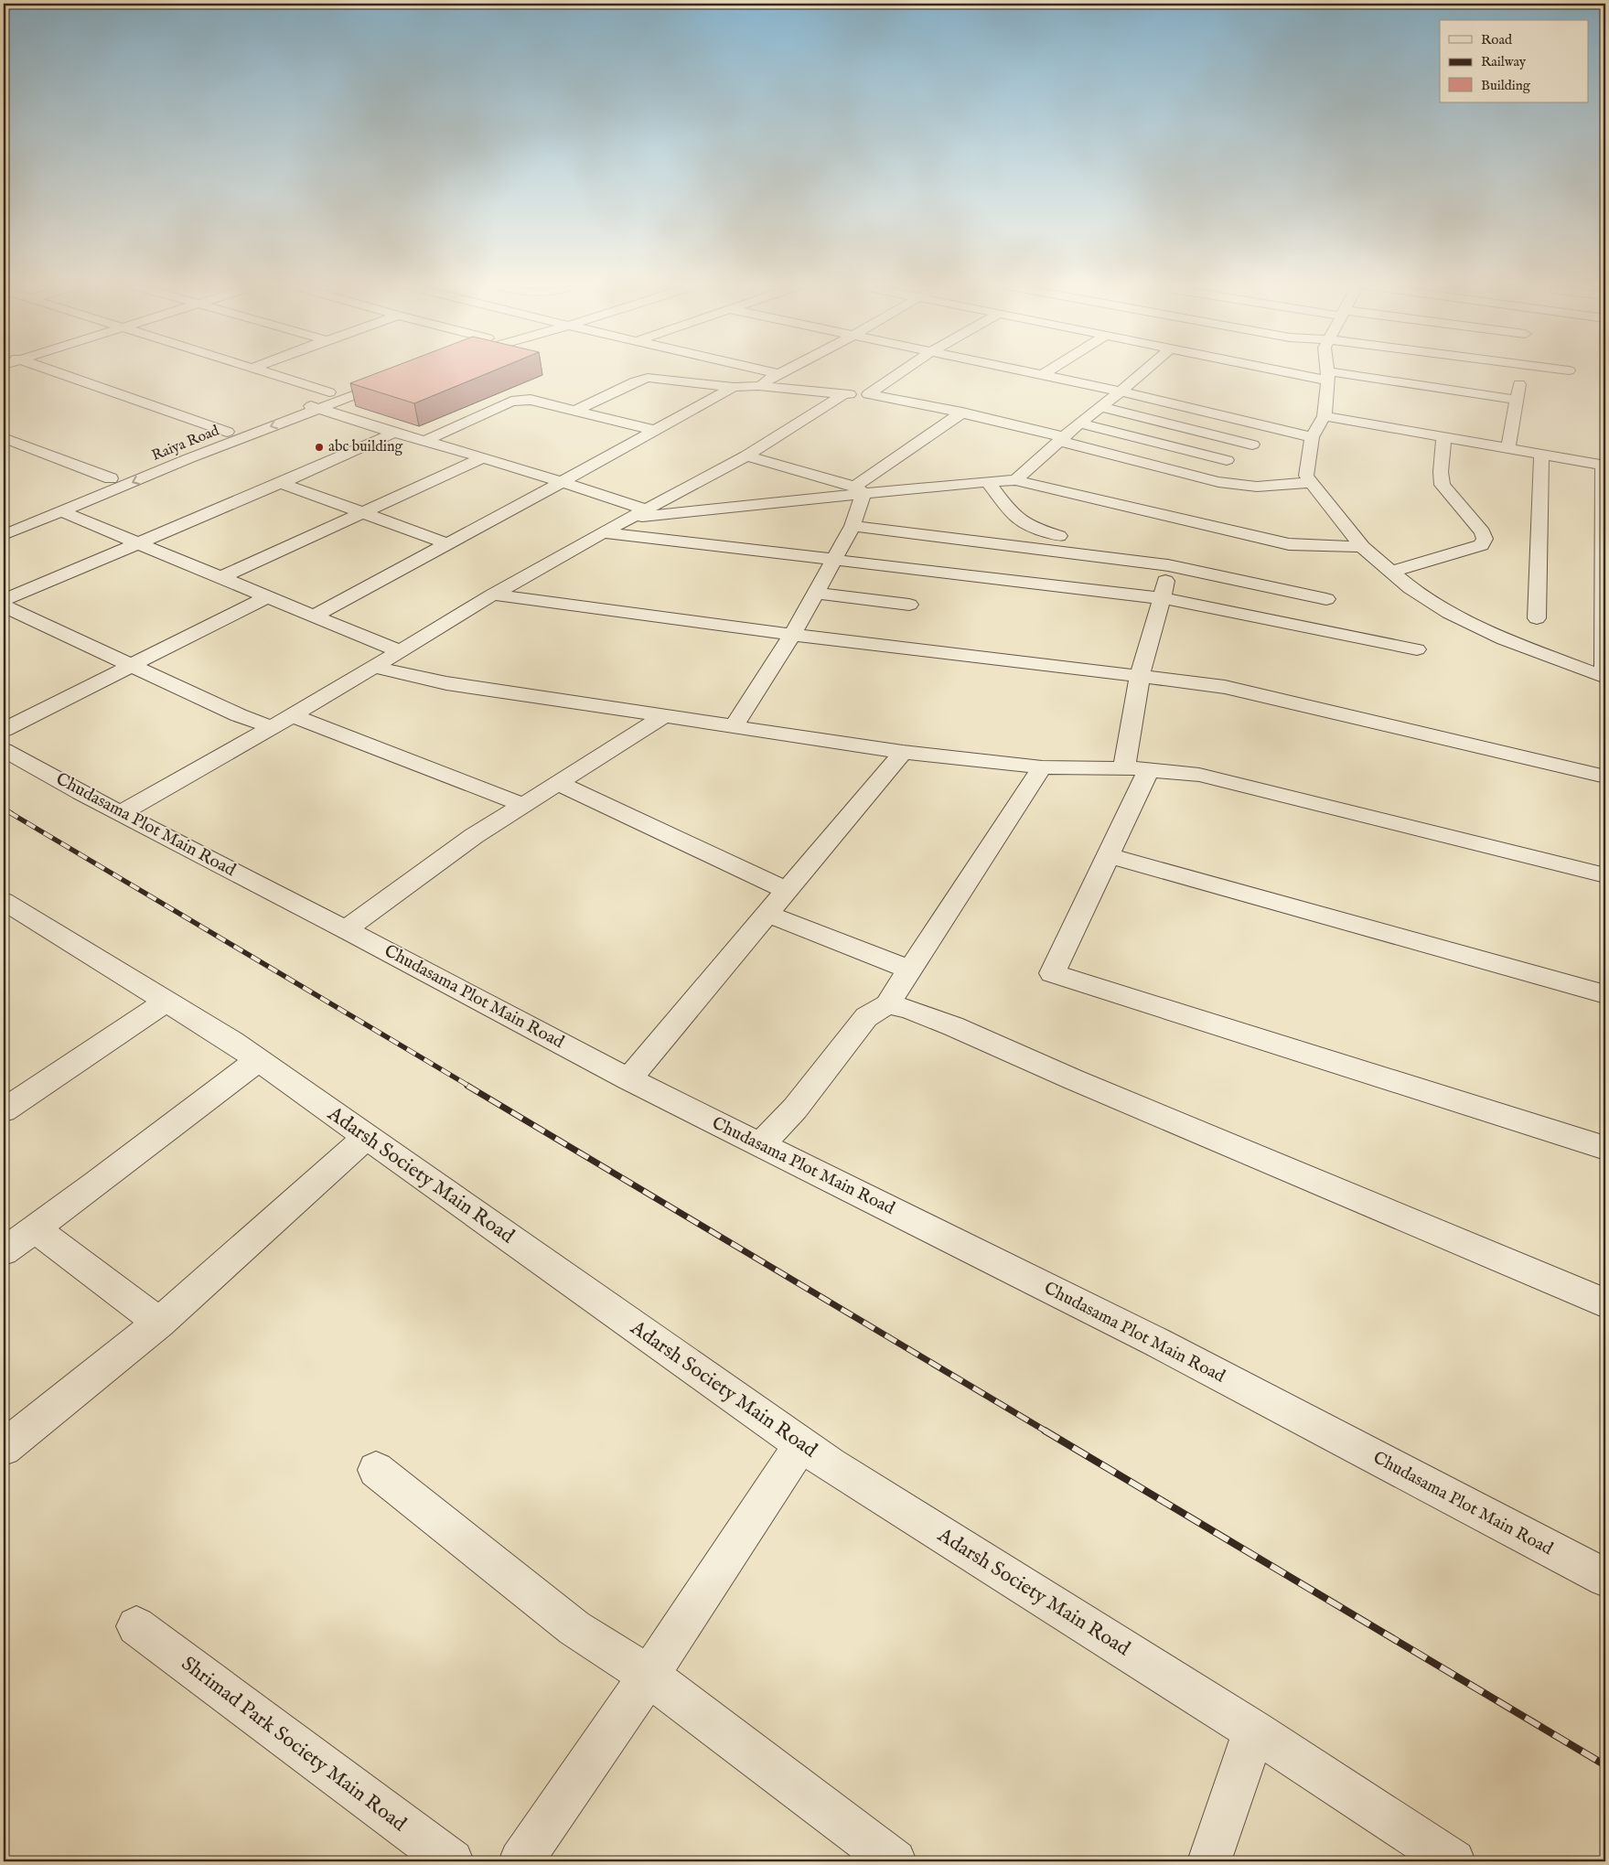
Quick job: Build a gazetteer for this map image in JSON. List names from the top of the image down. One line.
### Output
{"streets":{"street":["Raiya Road","Chudasama Plot Main Road","Adarsh Society Main Road","Shrimad Park Society Main Road"]},"places":["abc building"],"legend":["Road","Railway","Building"]}
